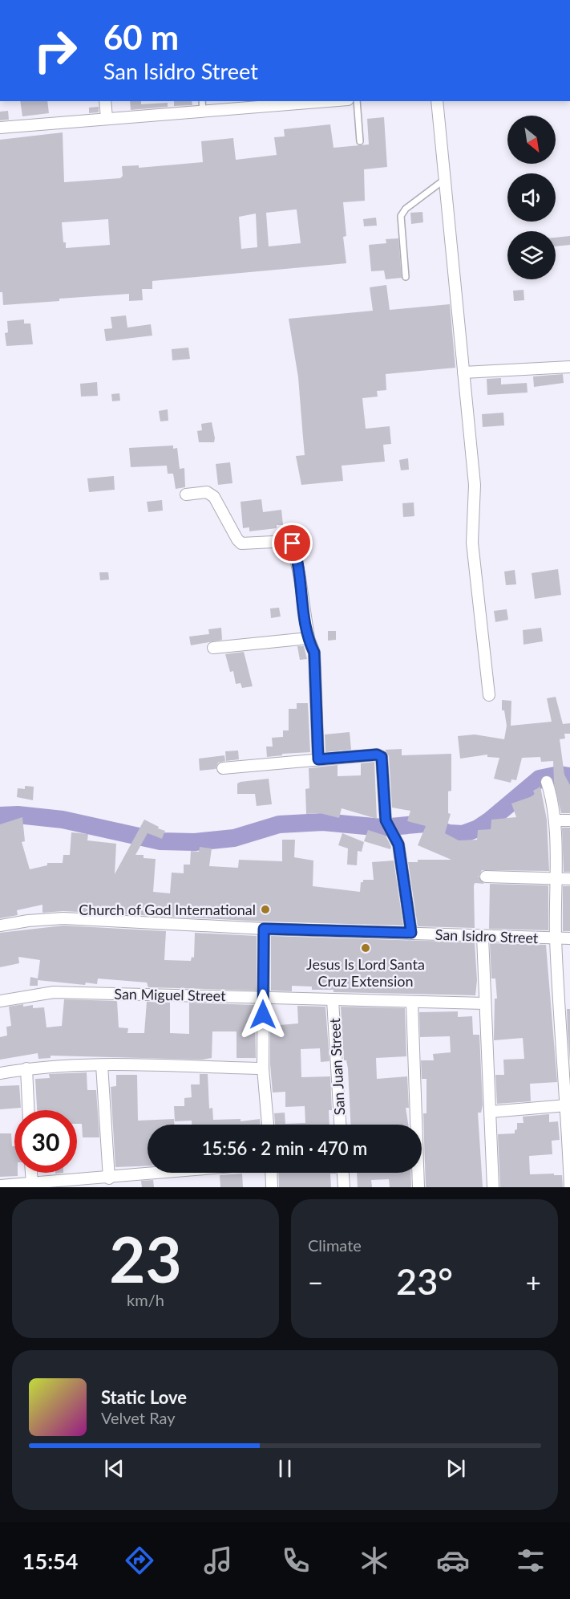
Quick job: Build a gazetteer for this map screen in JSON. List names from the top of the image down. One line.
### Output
{"streets":{"street":["San Isidro Street","San Miguel Street","San Juan Street"]},"crossings":[["San Miguel Street","San Juan Street"]],"places":["Church of God International","Jesus Is Lord Santa Cruz Extension"],"north":"bottom right","page":{"turn":["60 m","San Isidro Street"],"limit":"30","trip":"15:56 · 2 min · 470 m","tile":[["23","km/h"],"Climate"],"heat":["−","23°","+"],"song":["Static Love","Velvet Ray"],"tabs":"15:54"}}
